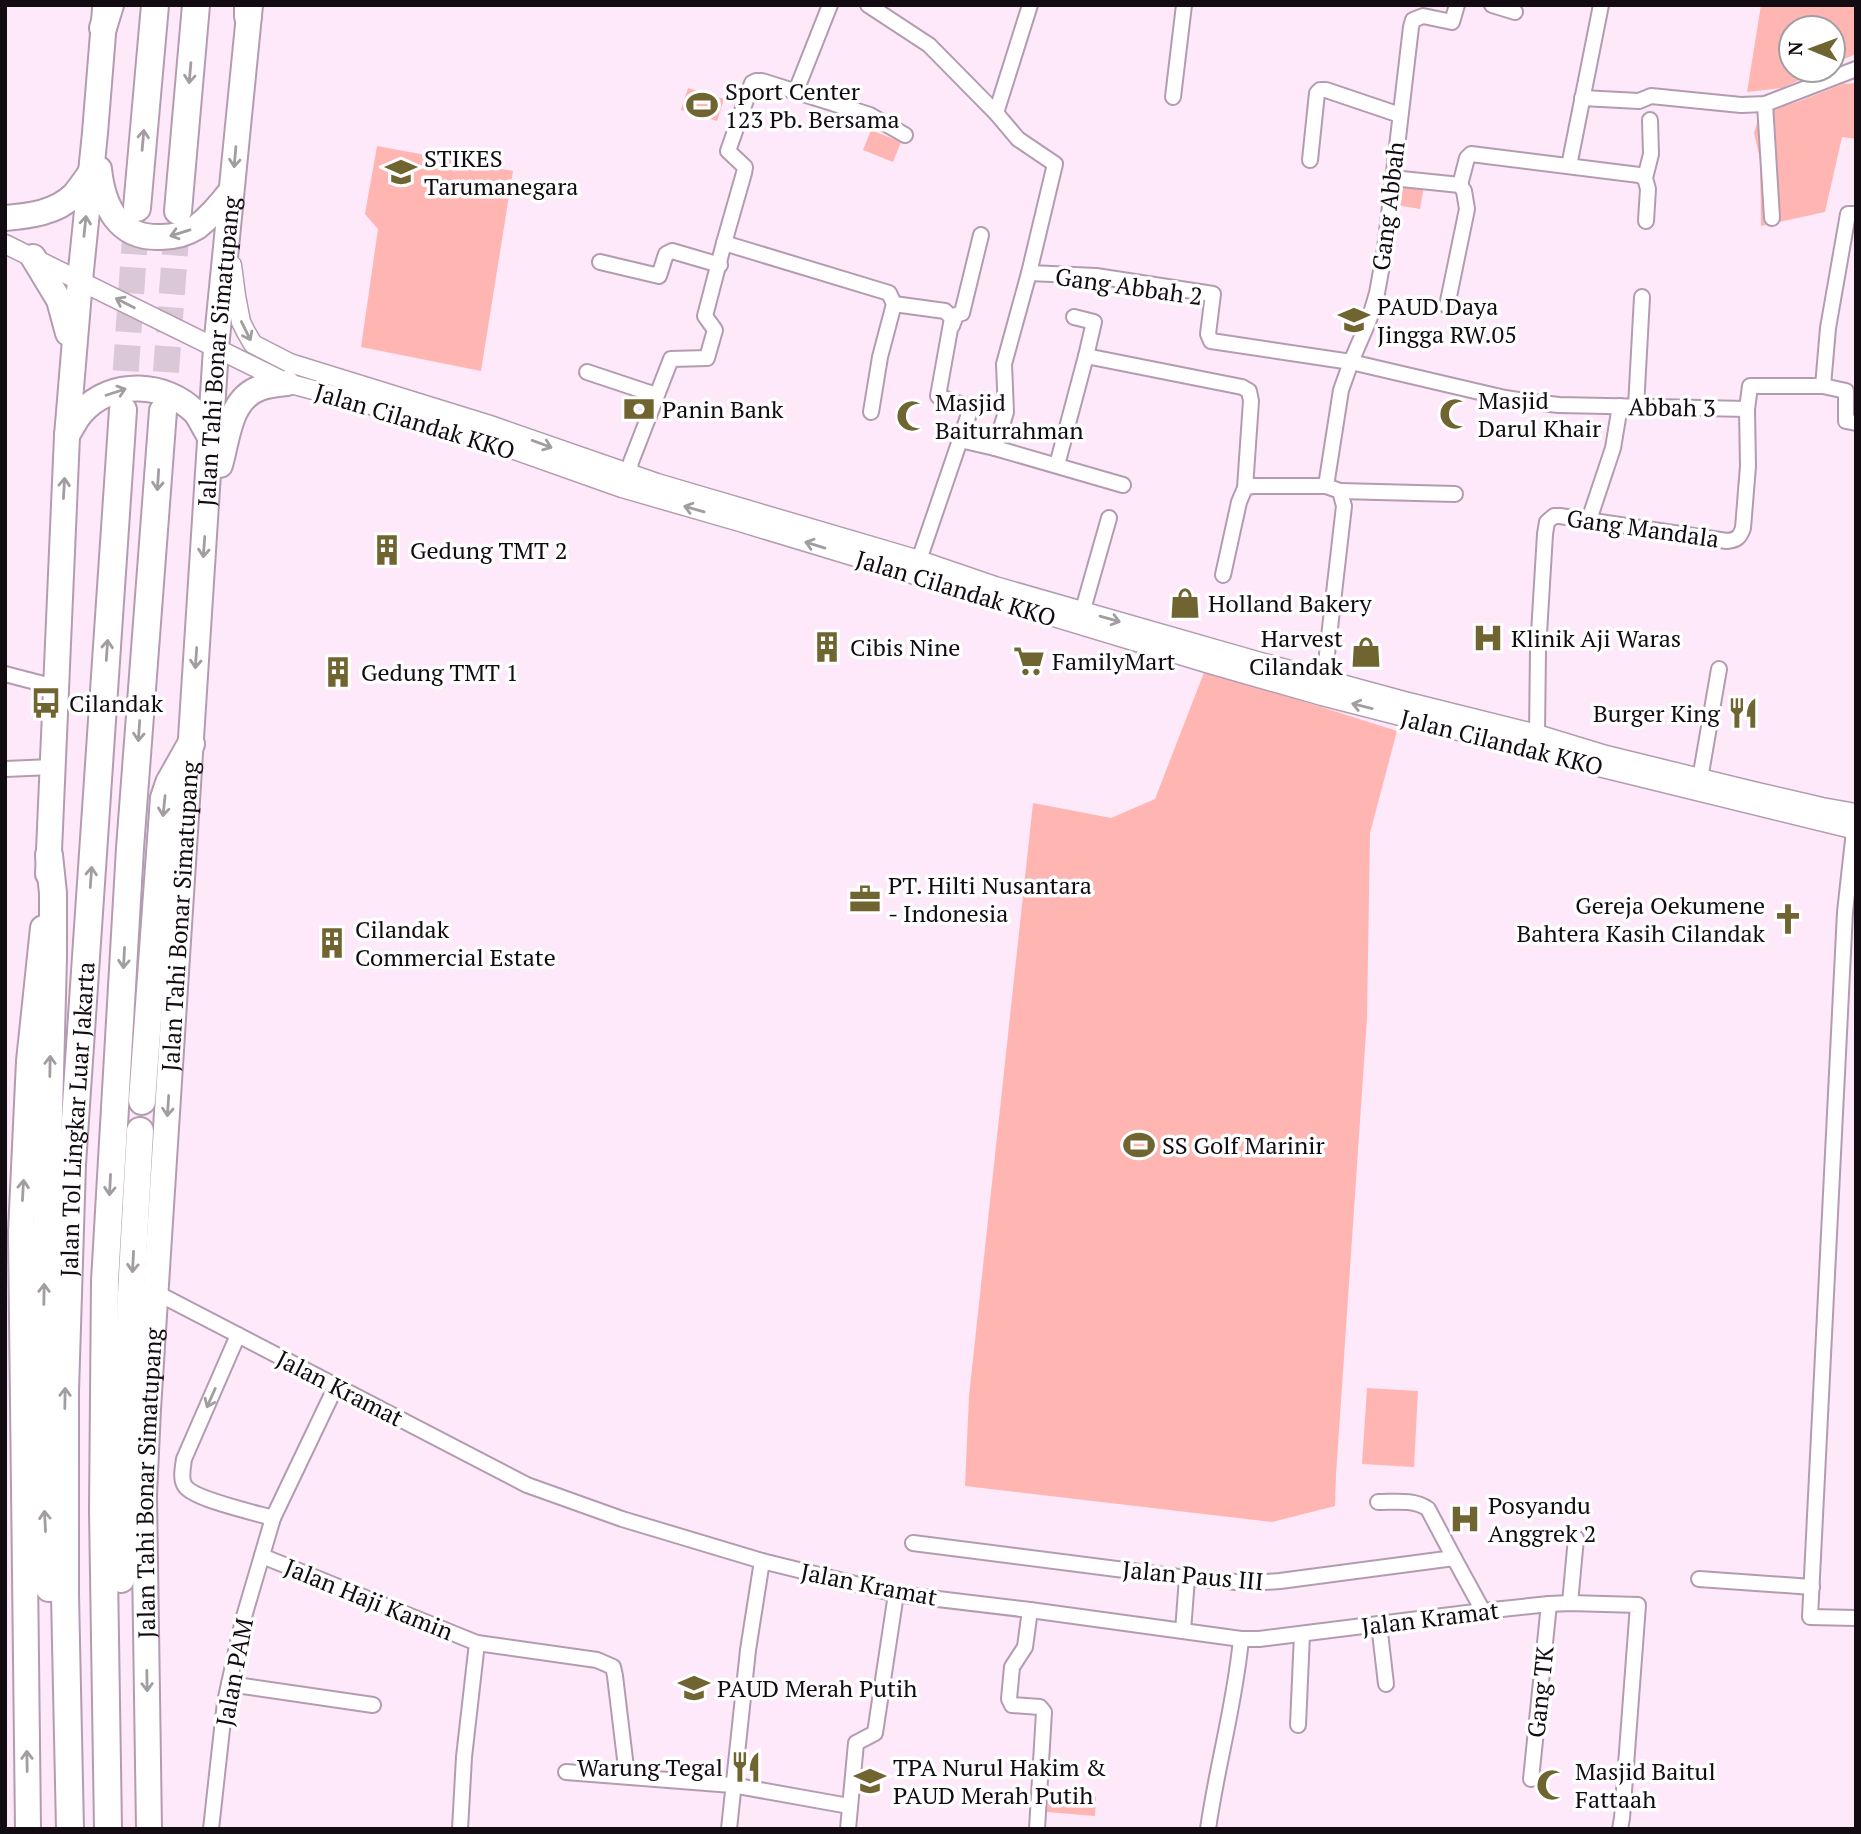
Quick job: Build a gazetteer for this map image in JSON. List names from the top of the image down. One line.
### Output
{"streets":{"highway":["Jalan Tahi Bonar Simatupang","Jalan Tol Lingkar Luar Jakarta"],"street":["Gang Abbah","Gang Abbah 2","Abbah 3","Jalan Cilandak KKO","Gang Mandala","Jalan Kramat","Jalan Paus III","Jalan Haji Kamin","Jalan PAM","Gang TK"]},"crossings":[["Gang Abbah","Gang Abbah 2"],["Gang Abbah","Abbah 3"],["Gang Abbah","Jalan Cilandak KKO"],["Gang Abbah 2","Abbah 3"],["Jalan Tahi Bonar Simatupang","Jalan Cilandak KKO"],["Jalan Tahi Bonar Simatupang","Jalan Kramat"],["Abbah 3","Gang Mandala"],["Jalan Cilandak KKO","Gang Mandala"],["Jalan Kramat","Jalan PAM"],["Jalan Kramat","Gang TK"],["Jalan Haji Kamin","Jalan PAM"]],"places":{"sports":["Sport Center 123 Pb. Bersama","SS Golf Marinir"],"school or university":["STIKES Tarumanegara","PAUD Daya Jingga RW.05","PAUD Merah Putih","TPA Nurul Hakim & PAUD Merah Putih"],"bank":["Panin Bank"],"mosque":["Masjid Darul Khair","Masjid Baiturrahman","Masjid Baitul Fattaah"],"building":["Gedung TMT 2","Cibis Nine","Gedung TMT 1","Cilandak Commercial Estate"],"shop":["Holland Bakery","Harvest Cilandak"],"hospital":["Klinik Aji Waras","Posyandu Anggrek 2"],"supermarket":["FamilyMart"],"bus stop":["Cilandak"],"restaurant":["Burger King","Warung Tegal"],"office":["PT. Hilti Nusantara - Indonesia"],"church":["Gereja Oekumene Bahtera Kasih Cilandak"]},"north":"left"}
